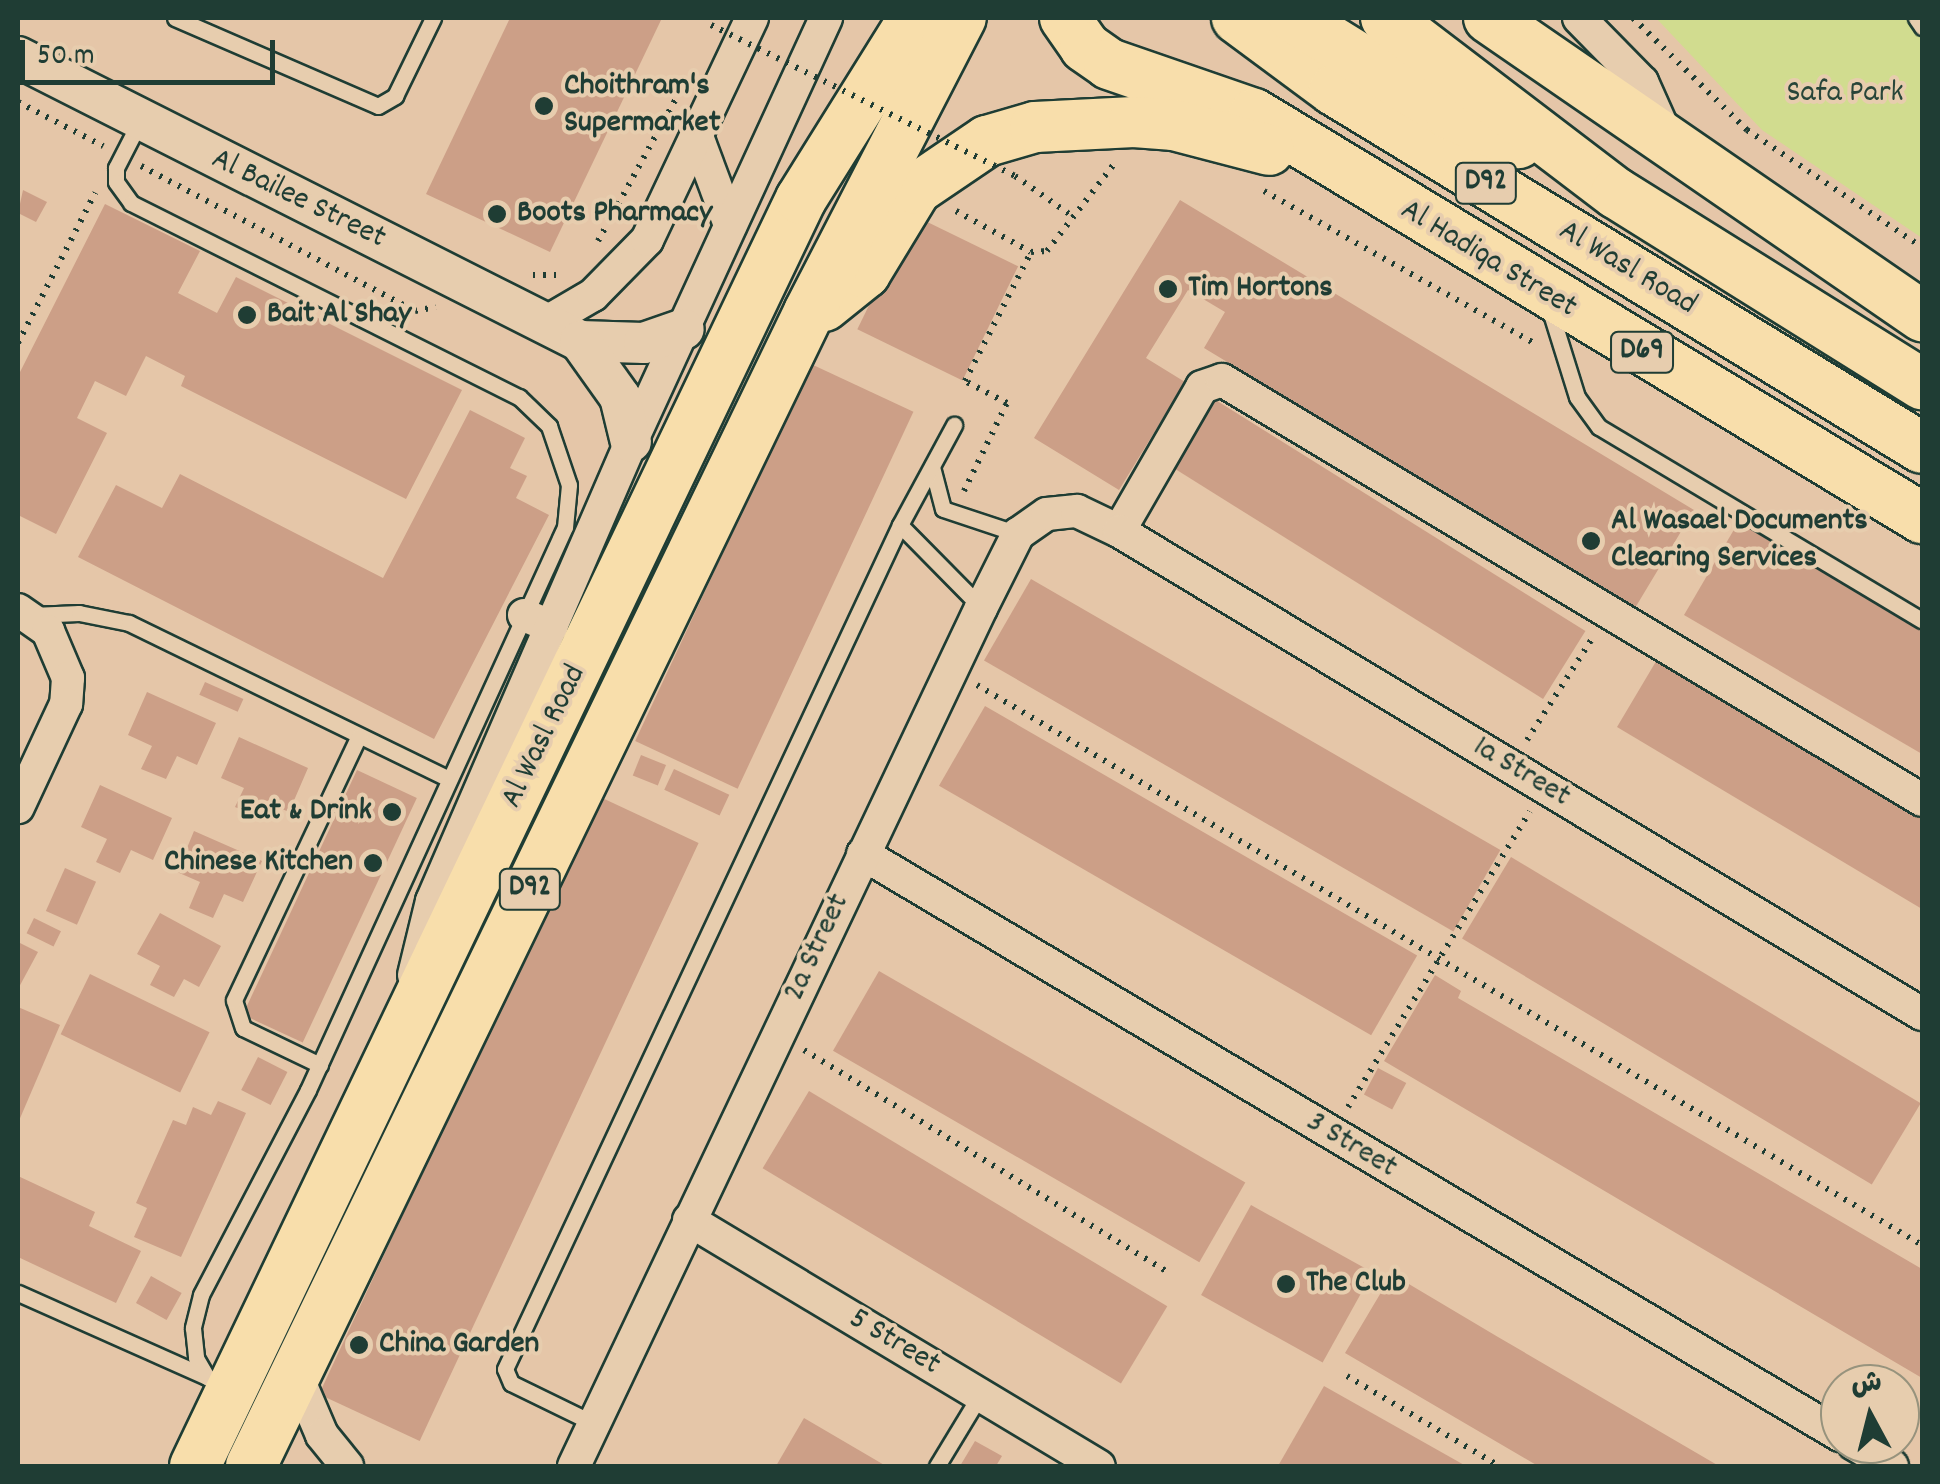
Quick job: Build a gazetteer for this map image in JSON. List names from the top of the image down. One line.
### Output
{"streets":{"main road":["D92","Al Hadiqa Street","Al Wasl Road","D69"],"street":["Al Bailee Street","1a Street","2a Street","3 Street","5 Street"]},"crossings":[["2a Street","3 Street"],["2a Street","5 Street"]],"parks":["Safa Park"],"places":["Choithram's Supermarket","Boots Pharmacy","Tim Hortons","Bait Al Shay","Al Wasael Documents Clearing Services","Eat & Drink","Chinese Kitchen","The Club","China Garden"],"scale_bar":"50 m","north":"top"}
